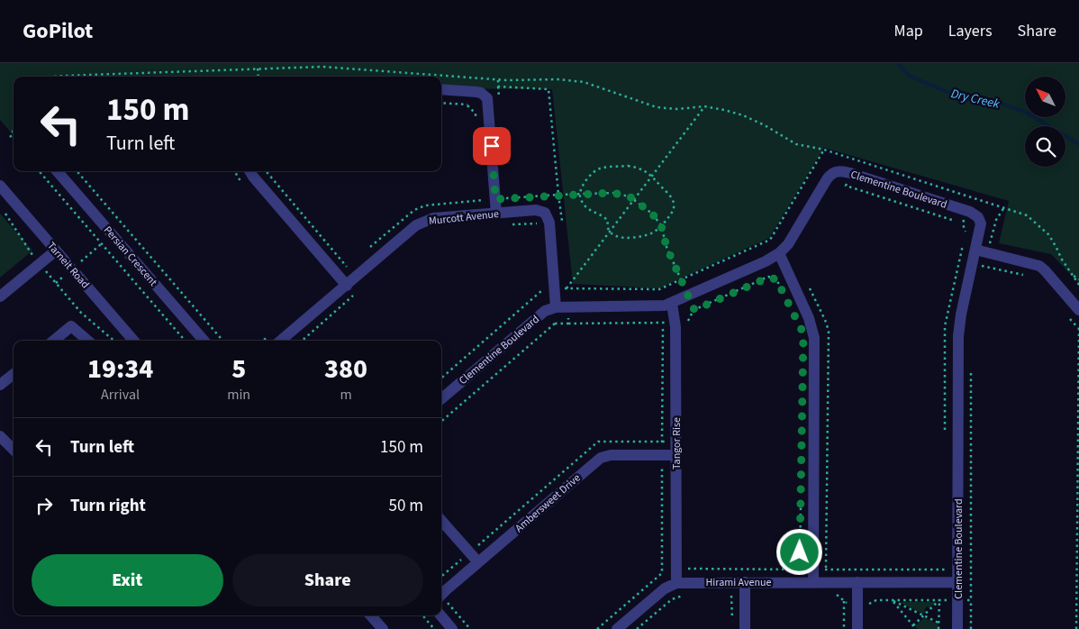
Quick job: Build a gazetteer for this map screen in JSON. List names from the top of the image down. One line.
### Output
{"streets":{"street":["Clementine Boulevard","Murcott Avenue","Persian Crescent","Tarneit Road","Tangor Rise","Ambersweet Drive","Hirami Avenue"]},"crossings":[["Clementine Boulevard","Tangor Rise"],["Clementine Boulevard","Hirami Avenue"],["Tangor Rise","Ambersweet Drive"],["Tangor Rise","Hirami Avenue"]],"water":["Dry Creek"],"north":"top left","page":{"header":"GoPilot","nav":["Map","Layers","Share"],"turn":["150 m","Turn left"],"eta":["19:34","Arrival","5","min","380","m"],"list":[{"name":"Turn left","value":"150 m"},{"name":"Turn right","value":"50 m"}],"buttons":["Exit","Share"]}}
